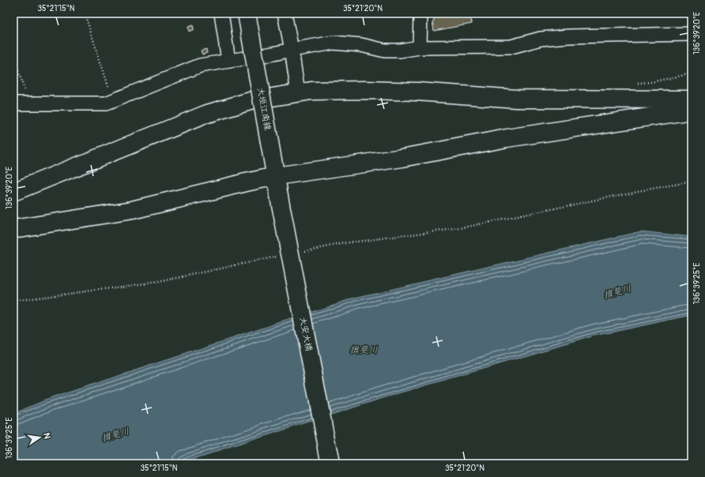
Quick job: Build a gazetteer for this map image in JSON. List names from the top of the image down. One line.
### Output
{"streets":{"main road":["大垣江南線","大安大橋"]},"crossings":[["大垣江南線","大安大橋"]],"water":["揖斐川"],"north":"right","coordinates":["35°21'15\"N","35°21'20\"N","136°39'20\"E","136°39'25\"E"]}
